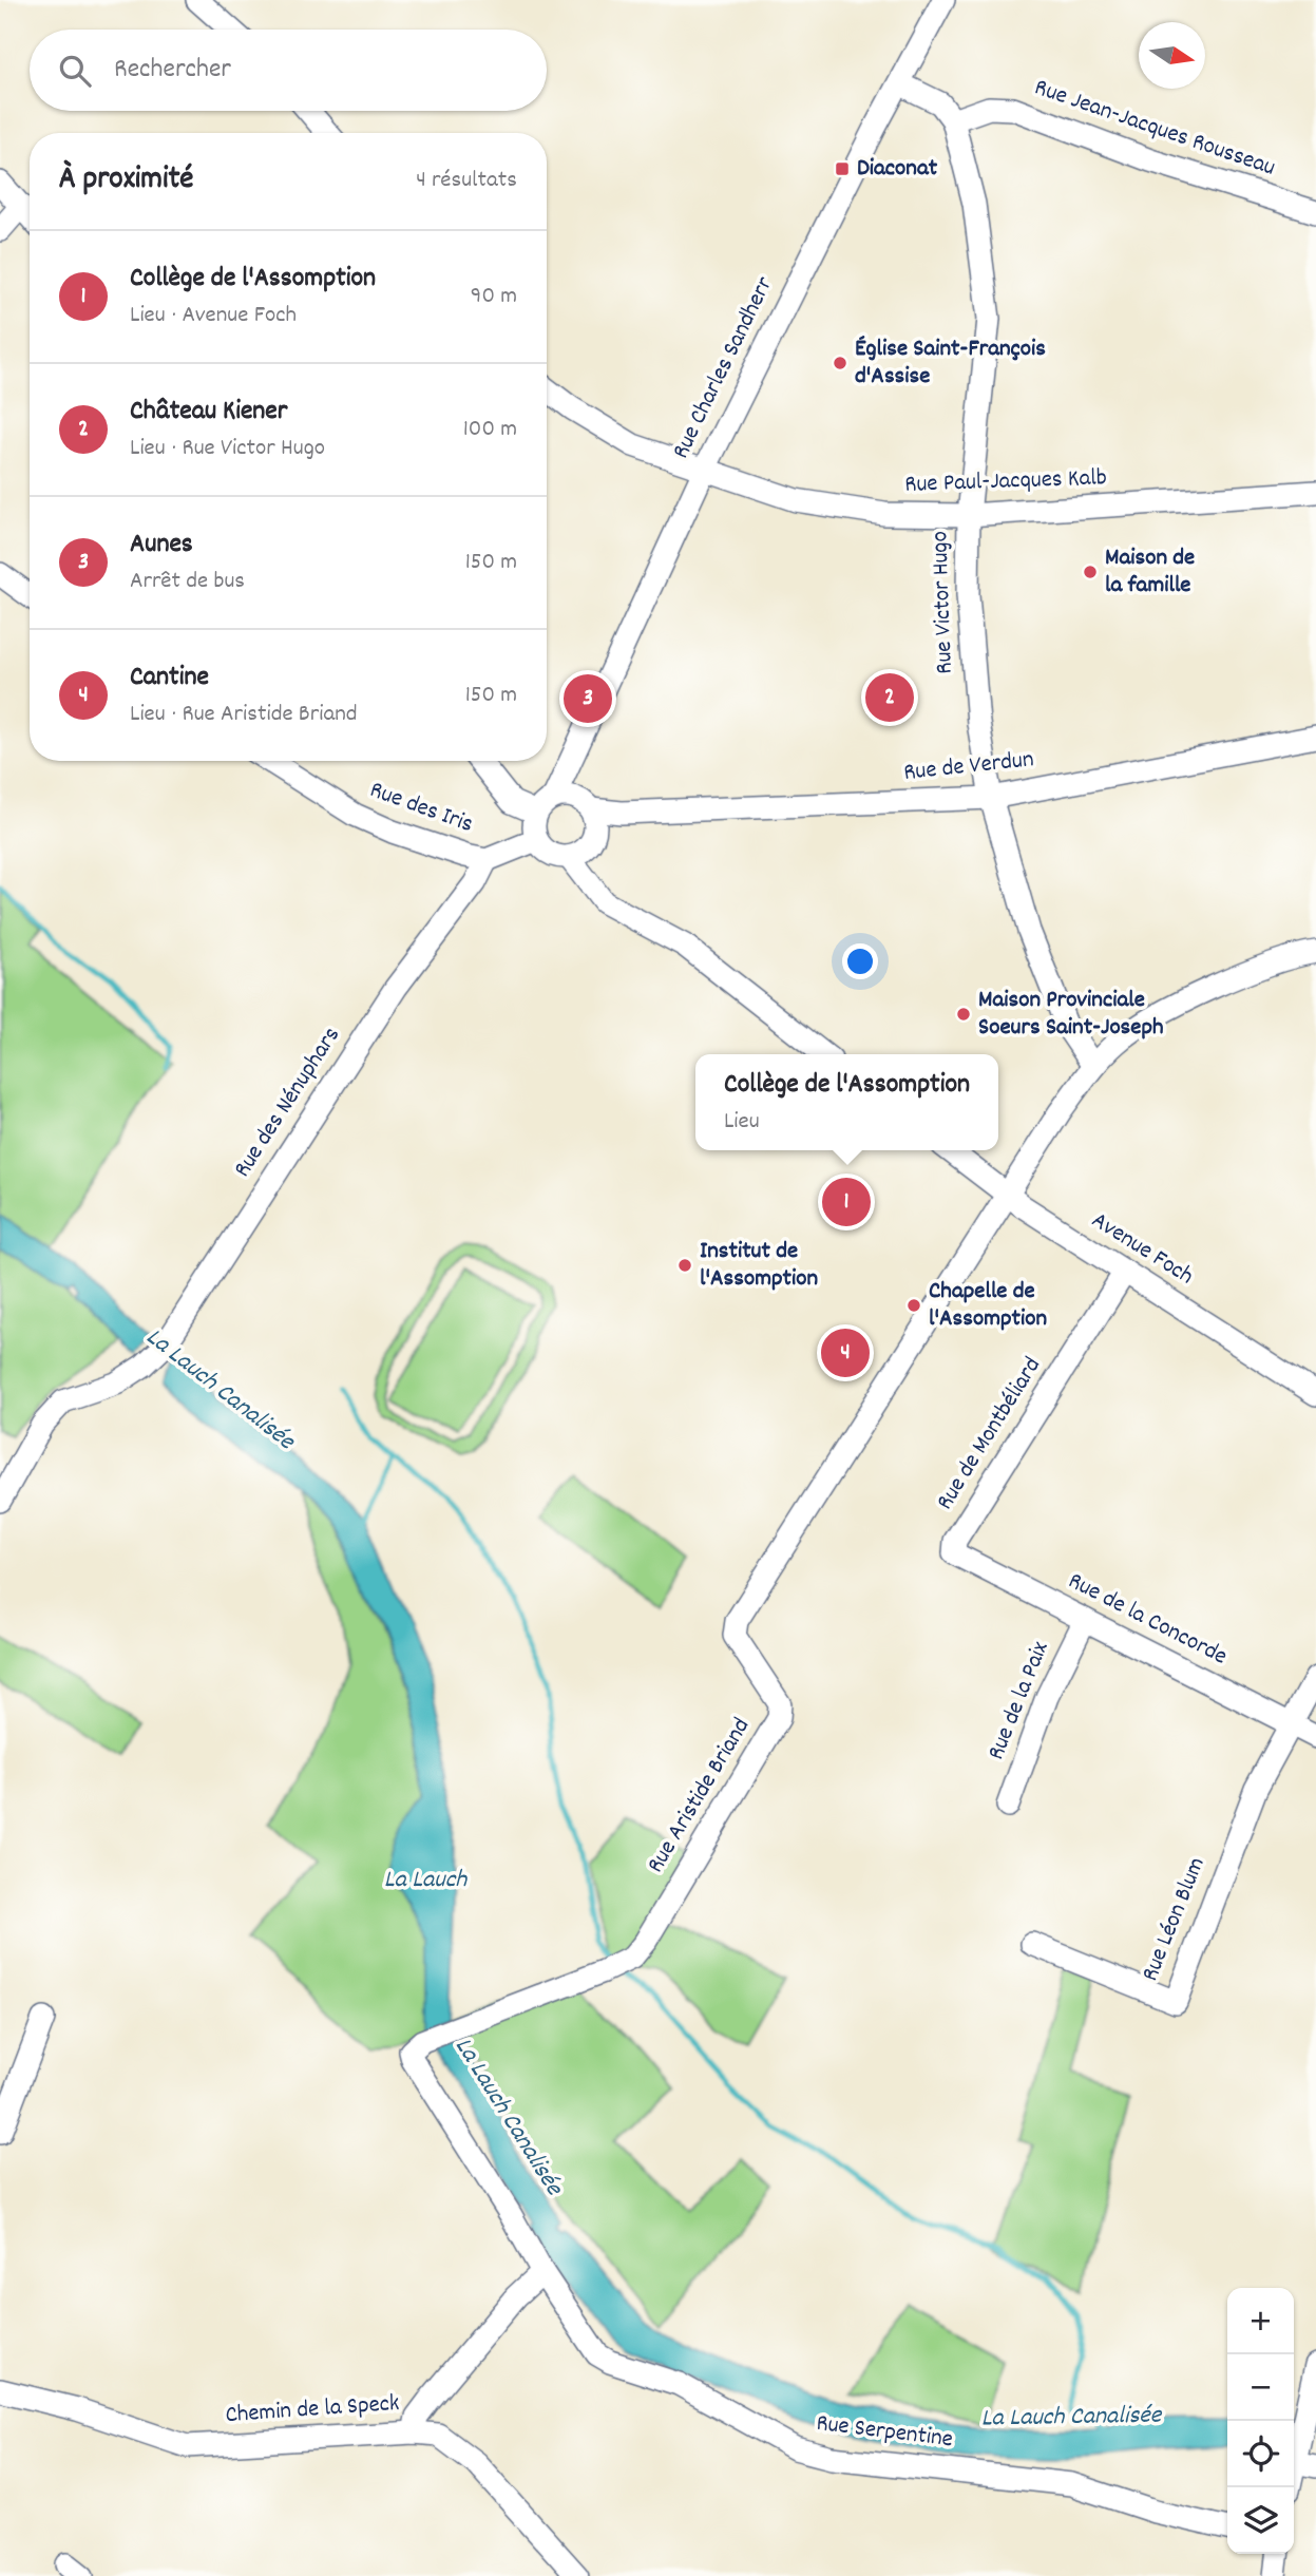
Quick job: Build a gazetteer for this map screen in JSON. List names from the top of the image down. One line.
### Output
{"streets":{"street":["Rue Jean-Jacques Rousseau","Rue Charles Sandherr","Rue Paul-Jacques Kalb","Rue Victor Hugo","Rue de Verdun","Rue des Iris","Rue des Nénuphars","Avenue Foch","Rue de Montbéliard","Rue de la Concorde","Rue de la Paix","Rue Aristide Briand","Rue Léon Blum","Chemin de la Speck","Rue Serpentine"]},"crossings":[["Rue Jean-Jacques Rousseau","Rue Victor Hugo"],["Rue Charles Sandherr","Rue Paul-Jacques Kalb"],["Rue Charles Sandherr","Rue de Verdun"],["Rue Paul-Jacques Kalb","Rue Victor Hugo"],["Rue Victor Hugo","Rue de Verdun"],["Rue Victor Hugo","Rue Aristide Briand"],["Rue des Iris","Rue des Nénuphars"],["Avenue Foch","Rue de Montbéliard"],["Avenue Foch","Rue Aristide Briand"],["Rue de Montbéliard","Rue de la Concorde"],["Rue de la Concorde","Rue de la Paix"],["Rue de la Concorde","Rue Léon Blum"],["Rue Aristide Briand","Rue Serpentine"]],"water":["La Lauch Canalisée","La Lauch"],"places":{"transit":["Diaconat"],"other":["Église Saint-François d'Assise","Maison de la famille","Maison Provinciale Soeurs Saint-Joseph","Institut de l'Assomption","Chapelle de l'Assomption"]},"north":"right","page":{"search":"Rechercher","heading":["À proximité","4 résultats"],"list":[{"mark":"1","name":"Collège de l'Assomption","note":"Lieu · Avenue Foch","value":"90 m"},{"mark":"2","name":"Château Kiener","note":"Lieu · Rue Victor Hugo","value":"100 m"},{"mark":"3","name":"Aunes","note":"Arrêt de bus","value":"150 m"},{"mark":"4","name":"Cantine","note":"Lieu · Rue Aristide Briand","value":"150 m"}],"pins":["2","3","1","4"],"popup":["Collège de l'Assomption","Lieu"],"map_buttons":["+","−"]}}
